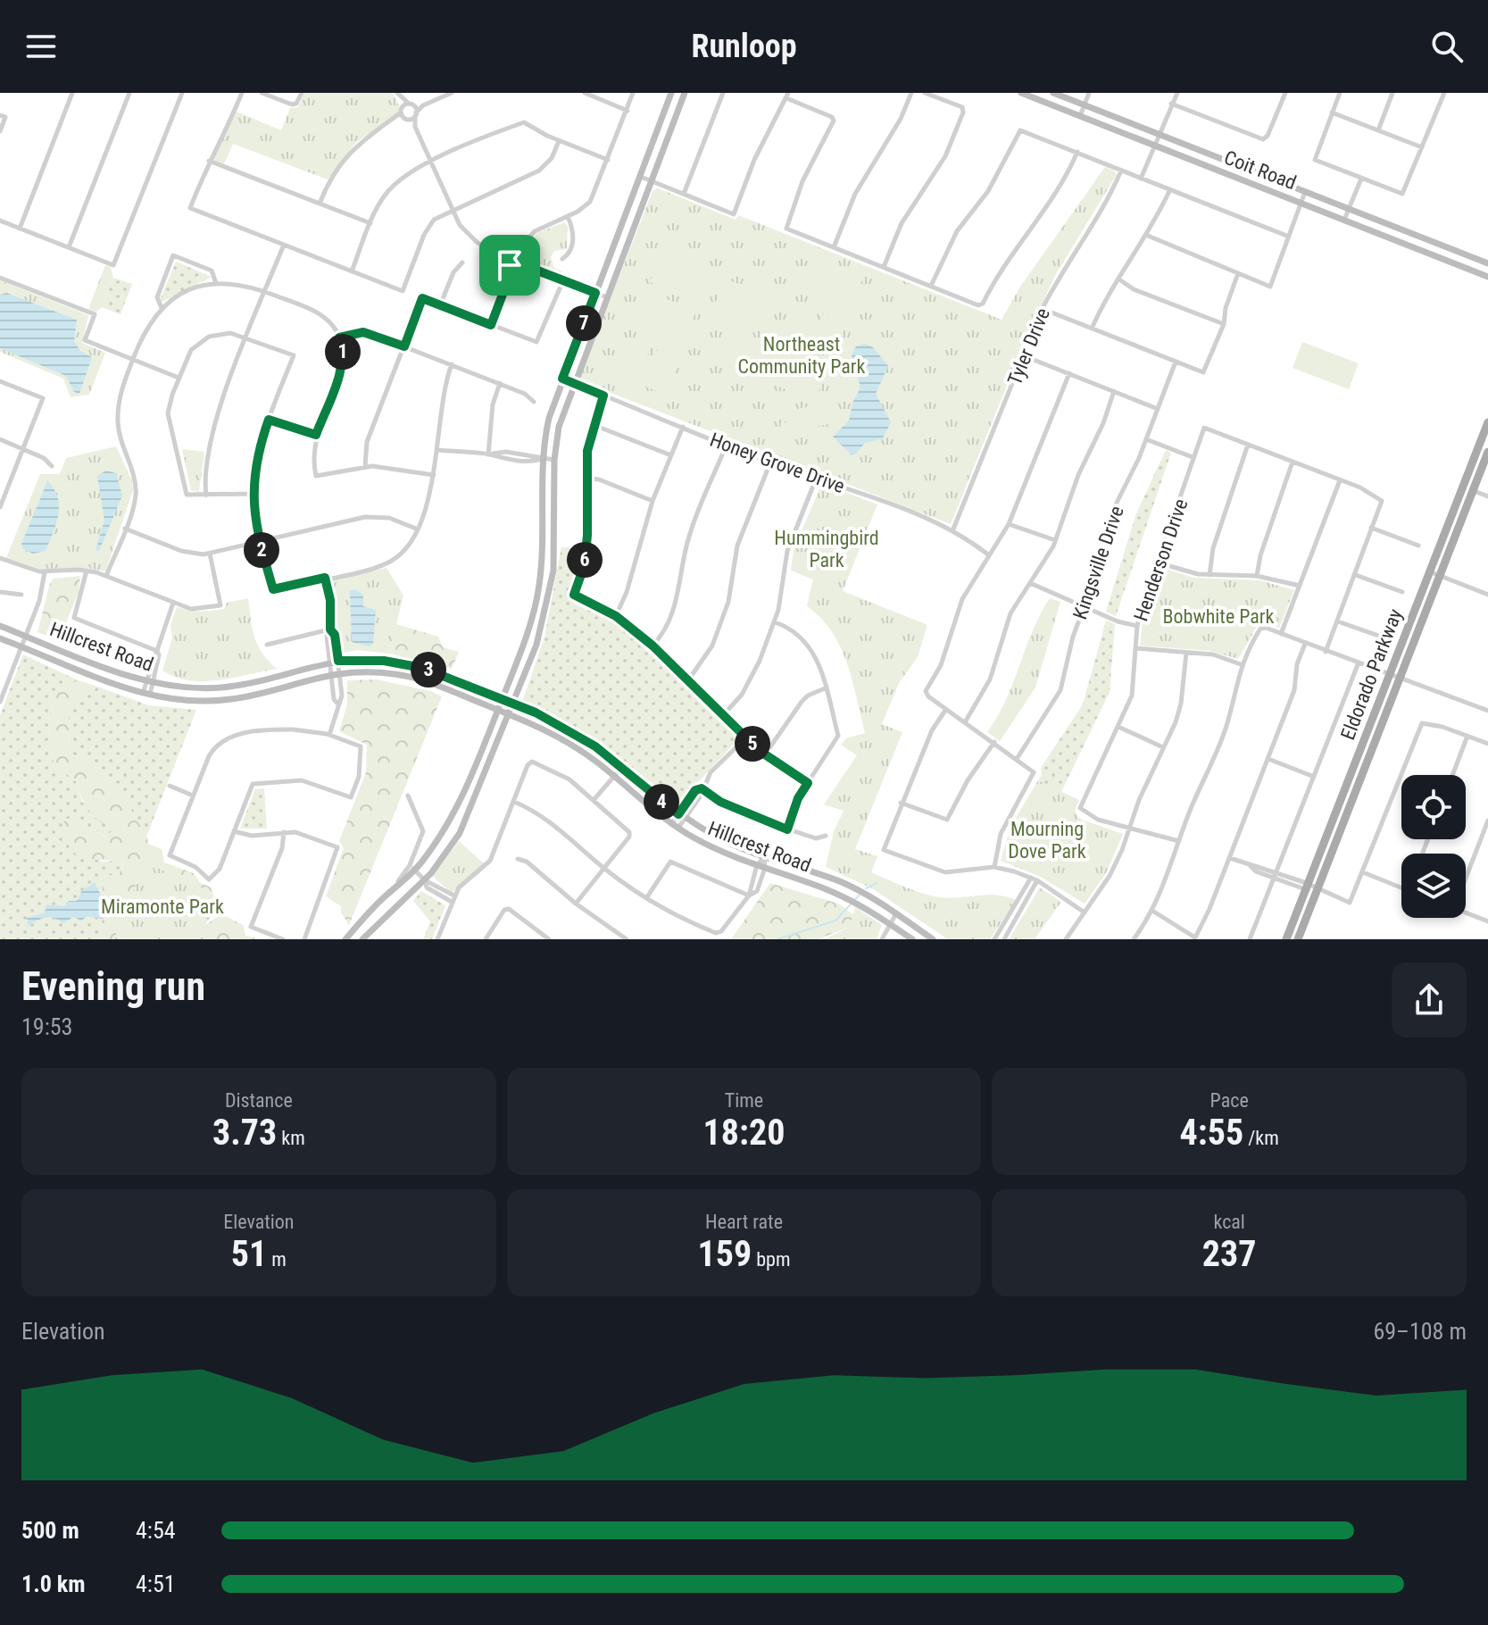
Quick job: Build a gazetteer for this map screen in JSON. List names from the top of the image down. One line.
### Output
{"streets":{"main road":["Coit Road","Hillcrest Road","Eldorado Parkway"],"street":["Tyler Drive","Honey Grove Drive","Henderson Drive","Kingsville Drive"]},"crossings":[["Tyler Drive","Honey Grove Drive"]],"parks":["Northeast Community Park","Hummingbird Park","Bobwhite Park","Mourning Dove Park","Miramonte Park"],"page":{"header":"Runloop","pins":["7","1","2","6","3","5","4"],"heading":["Evening run","19:53"],"stats":[["Distance","3.73 km"],["Time","18:20"],["Pace","4:55 /km"],["Elevation","51 m"],["Heart rate","159 bpm"],["kcal","237"]],"chart":["Elevation","69–108 m"],"list":[{"name":"500 m","note":"4:54"},{"name":"1.0 km","note":"4:51"}]}}
